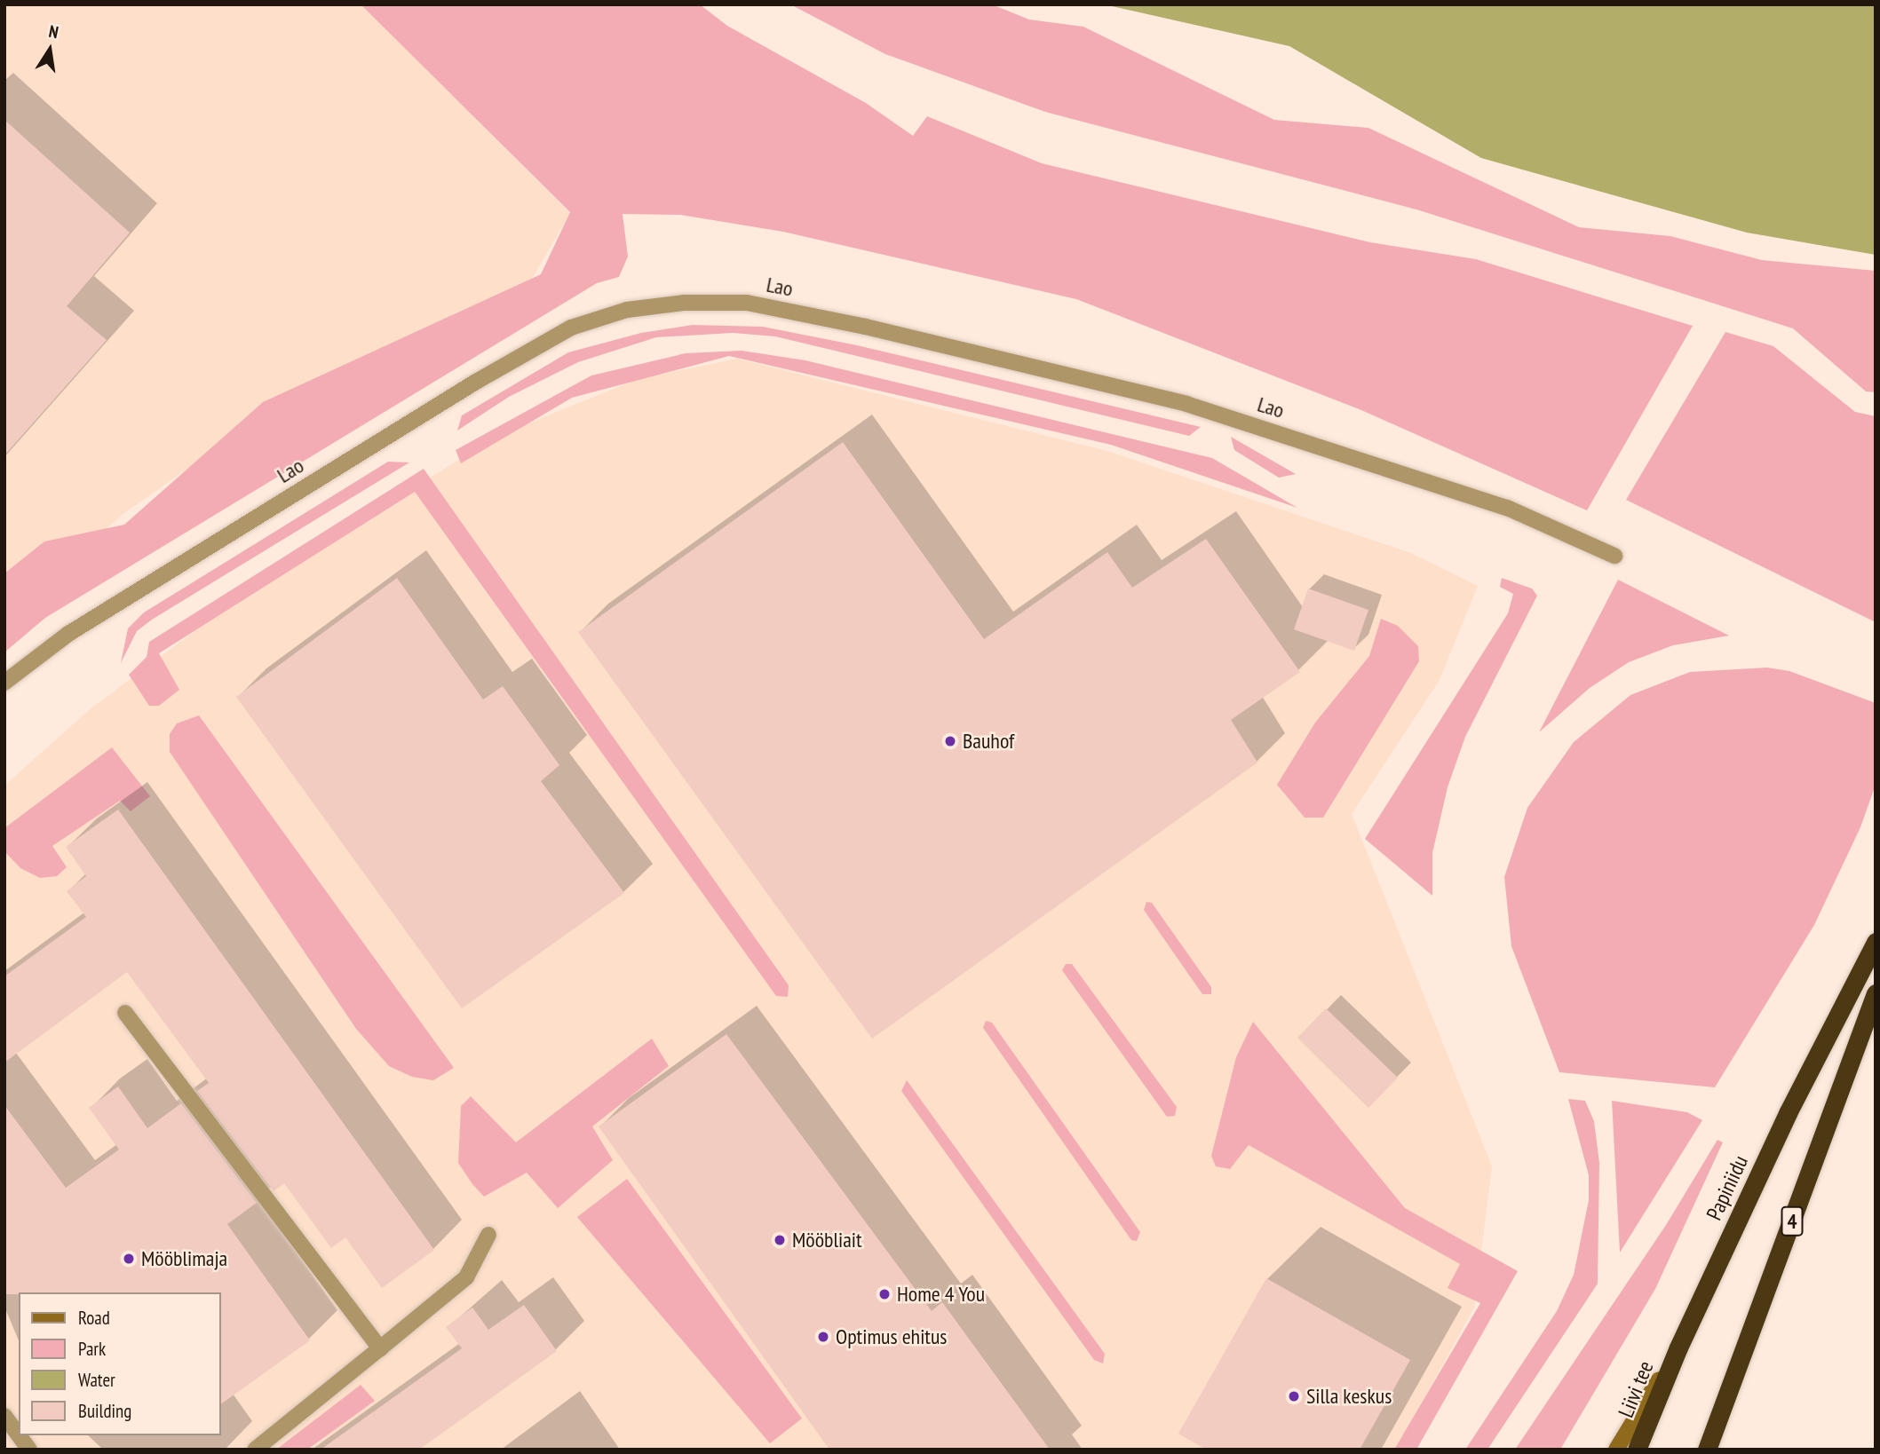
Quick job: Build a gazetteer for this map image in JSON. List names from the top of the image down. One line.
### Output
{"streets":{"highway":["Papiniidu","4","Liivi tee"],"street":["Lao"]},"crossings":[["Papiniidu","Liivi tee"]],"places":["Bauhof","Mööbliait","Mööblimaja","Home 4 You","Optimus ehitus","Silla keskus"],"legend":["Road","Park","Water","Building"],"north":"top"}
